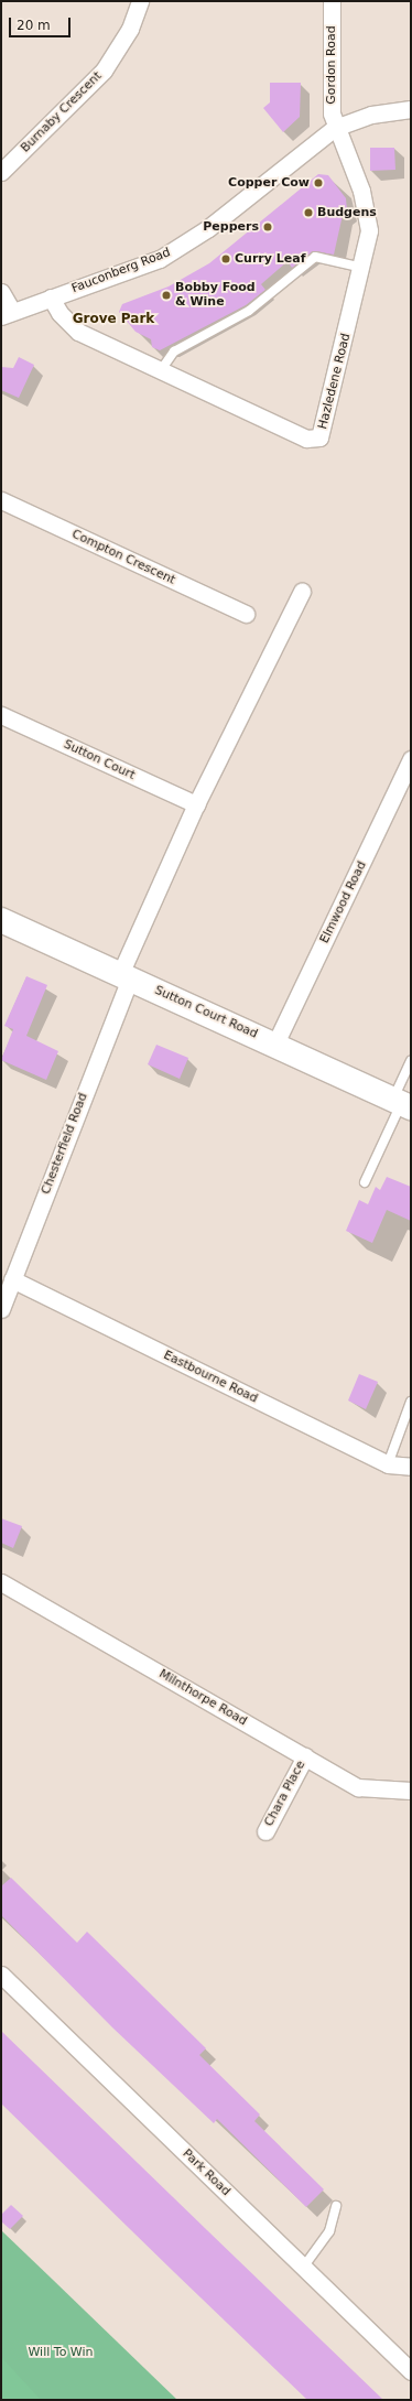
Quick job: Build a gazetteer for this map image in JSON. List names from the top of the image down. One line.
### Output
{"streets":{"street":["Gordon Road","Burnaby Crescent","Fauconberg Road","Hazledene Road","Compton Crescent","Sutton Court","Elmwood Road","Sutton Court Road","Chesterfield Road","Eastbourne Road","Milnthorpe Road","Chara Place","Park Road"]},"crossings":[["Gordon Road","Fauconberg Road"],["Gordon Road","Hazledene Road"],["Fauconberg Road","Hazledene Road"],["Sutton Court","Chesterfield Road"],["Elmwood Road","Sutton Court Road"],["Sutton Court Road","Chesterfield Road"],["Chesterfield Road","Eastbourne Road"],["Milnthorpe Road","Chara Place"]],"districts":["Grove Park"],"parks":["Will To Win"],"places":["Copper Cow","Budgens","Peppers","Curry Leaf","Bobby Food & Wine"],"scale_bar":"20 m"}
